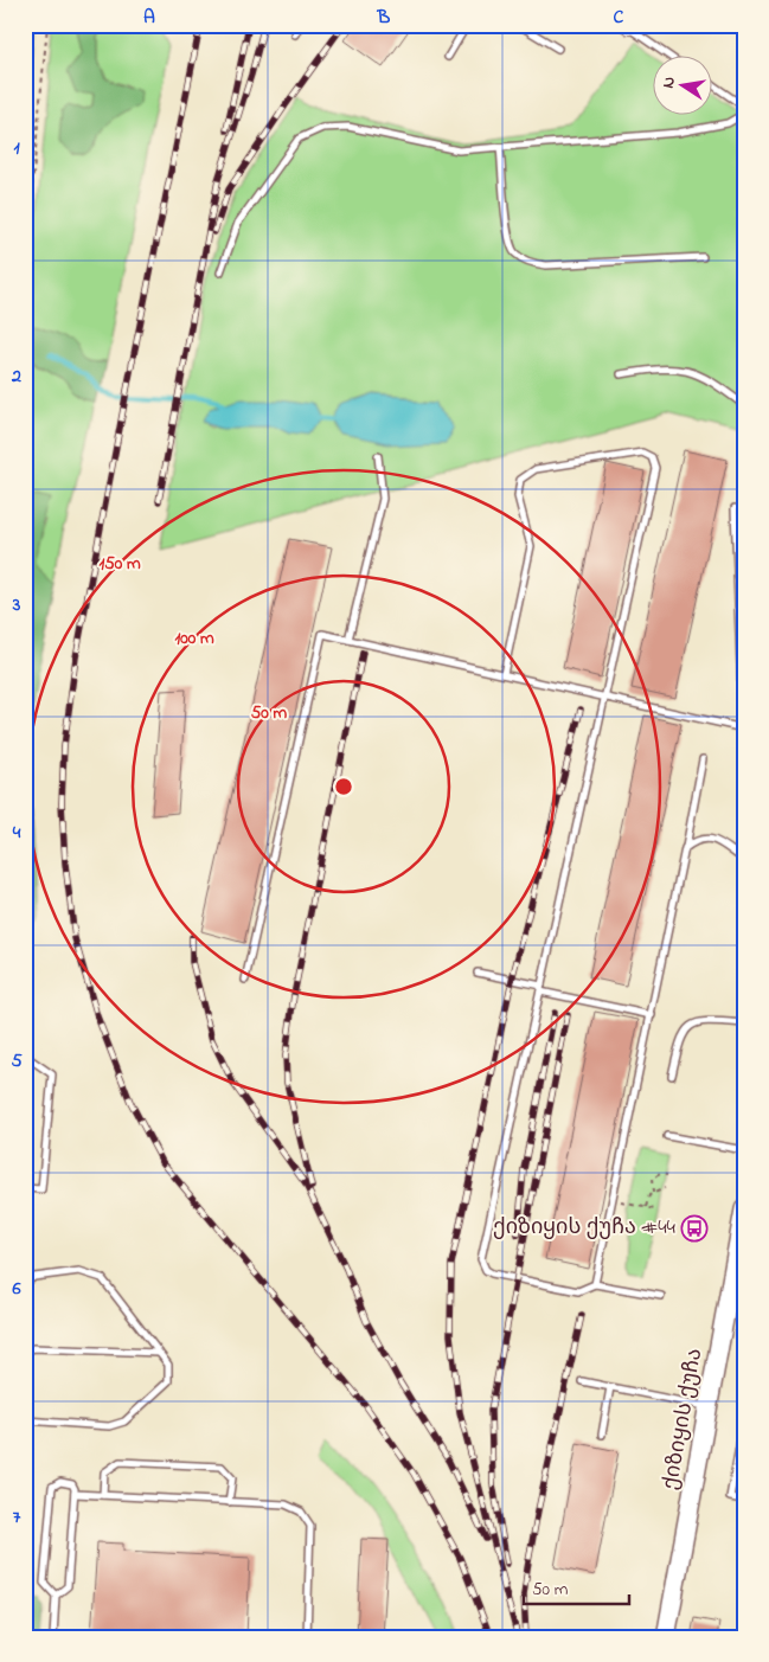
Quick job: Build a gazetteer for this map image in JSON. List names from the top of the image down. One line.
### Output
{"streets":{"street":["ქიზიყის ქუჩა"]},"places":{"bus stop":["ქიზიყის ქუჩა #44"]},"scale_bar":"50 m","north":"left","grid":{"columns":["A","B","C"],"rows":["1","2","3","4","5","6","7"]},"rings":["150 m","100 m","50 m"]}
